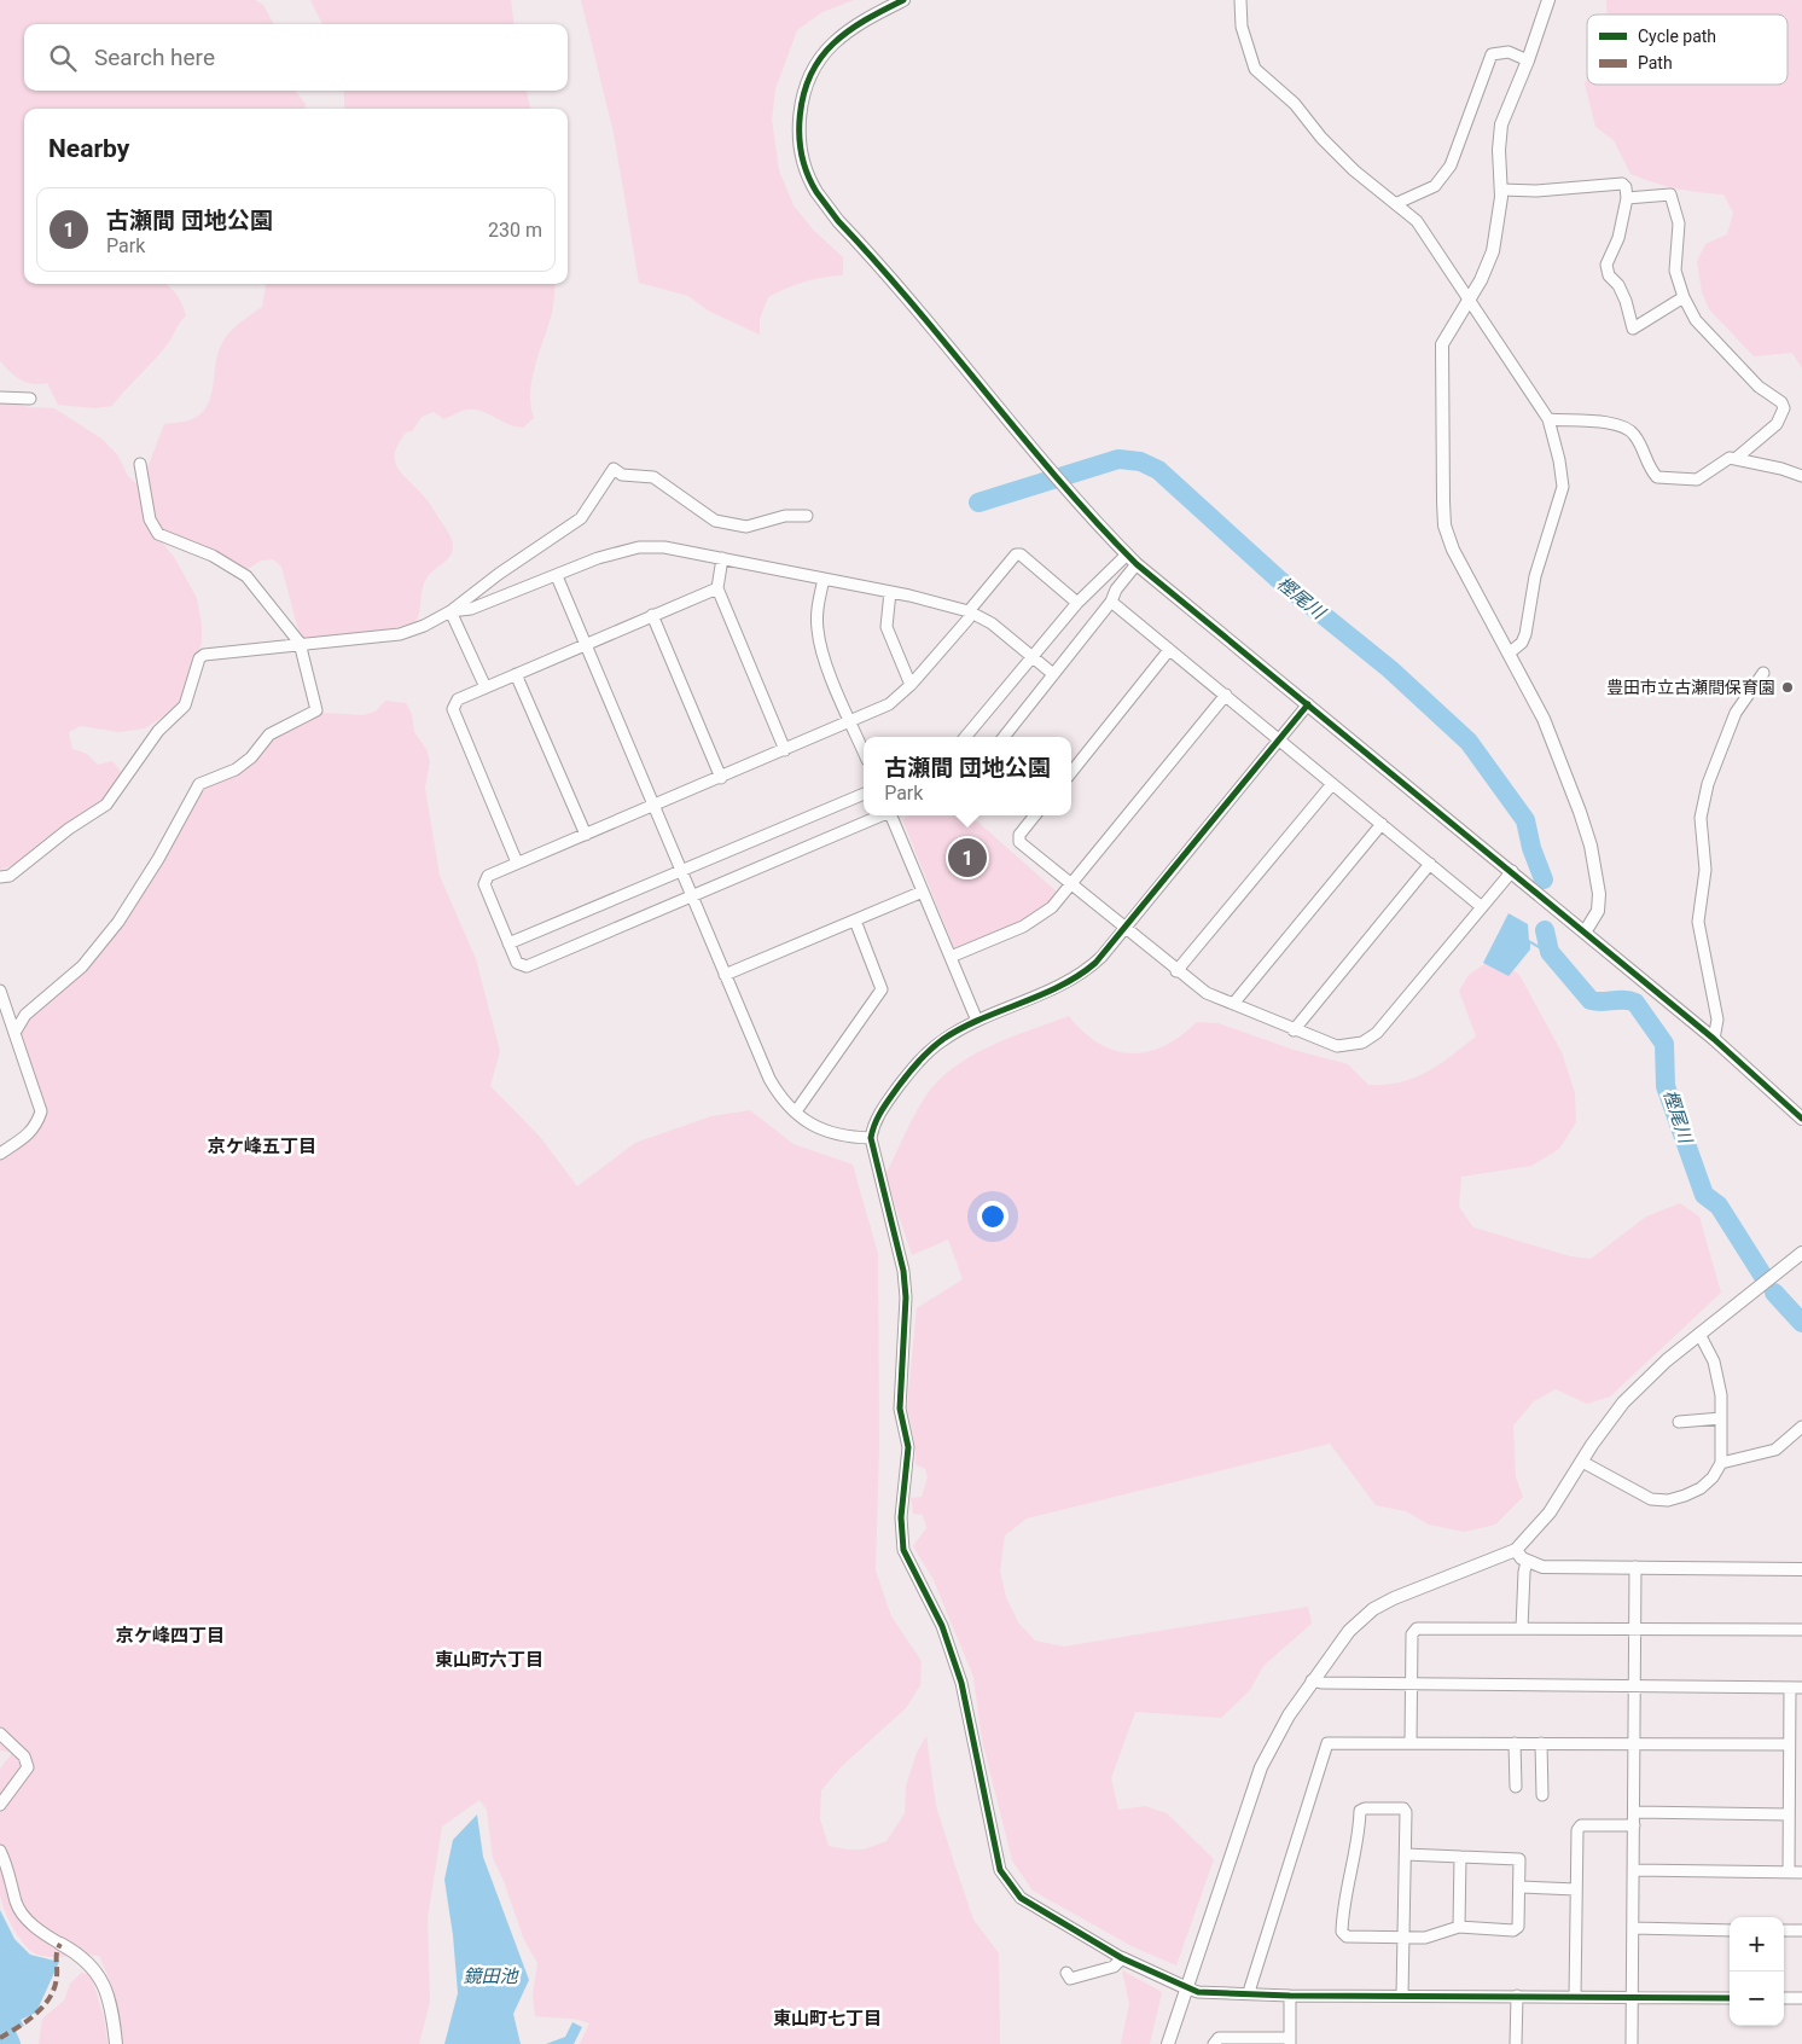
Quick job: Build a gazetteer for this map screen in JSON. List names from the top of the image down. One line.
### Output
{"districts":["京ケ峰五丁目","京ケ峰四丁目","東山町六丁目","東山町七丁目"],"water":["樫尾川","鏡田池"],"places":["豊田市立古瀬間保育園"],"legend":["Cycle path","Path"],"page":{"search":"Search here","heading":"Nearby","list":[{"mark":"1","name":"古瀬間 団地公園","note":"Park","value":"230 m"}],"popup":["古瀬間 団地公園","Park"],"pins":"1","map_buttons":["+","−"]}}
